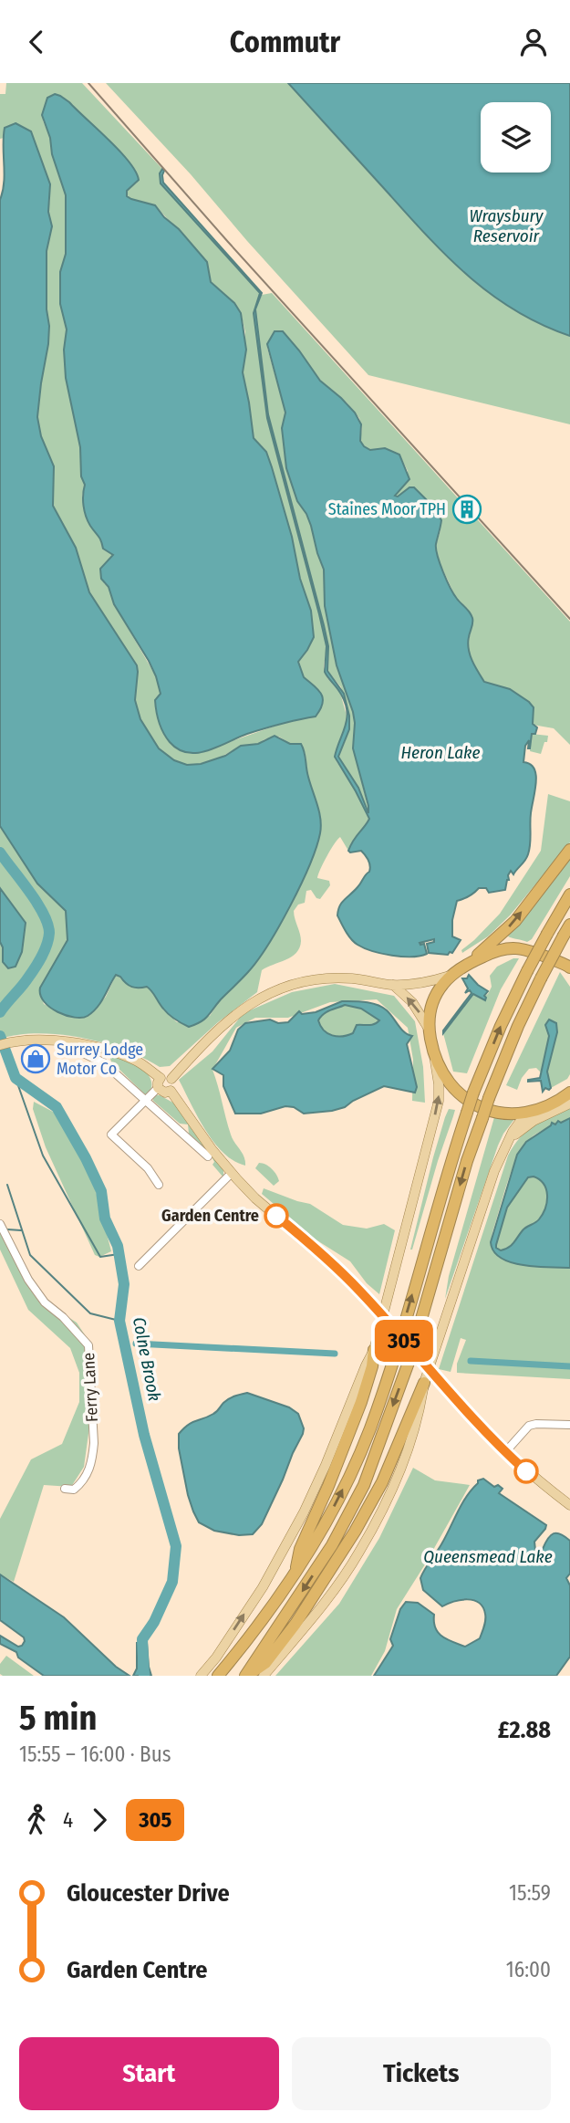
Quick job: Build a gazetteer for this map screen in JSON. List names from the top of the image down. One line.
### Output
{"streets":{"street":["Ferry Lane"]},"water":["Wraysbury Reservoir","Heron Lake","Colne Brook","Queensmead Lake"],"places":{"building":["Staines Moor TPH"],"shop":["Surrey Lodge Motor Co"],"other":["Garden Centre"]},"lines":["bus line 305"],"page":{"header":"Commutr","on_map":"305","heading":["5 min","15:55 – 16:00 · Bus","£2.88"],"legs":["4","305"],"list":[{"name":"Gloucester Drive","value":"15:59"},{"name":"Garden Centre","value":"16:00"}],"buttons":["Start","Tickets"]}}
